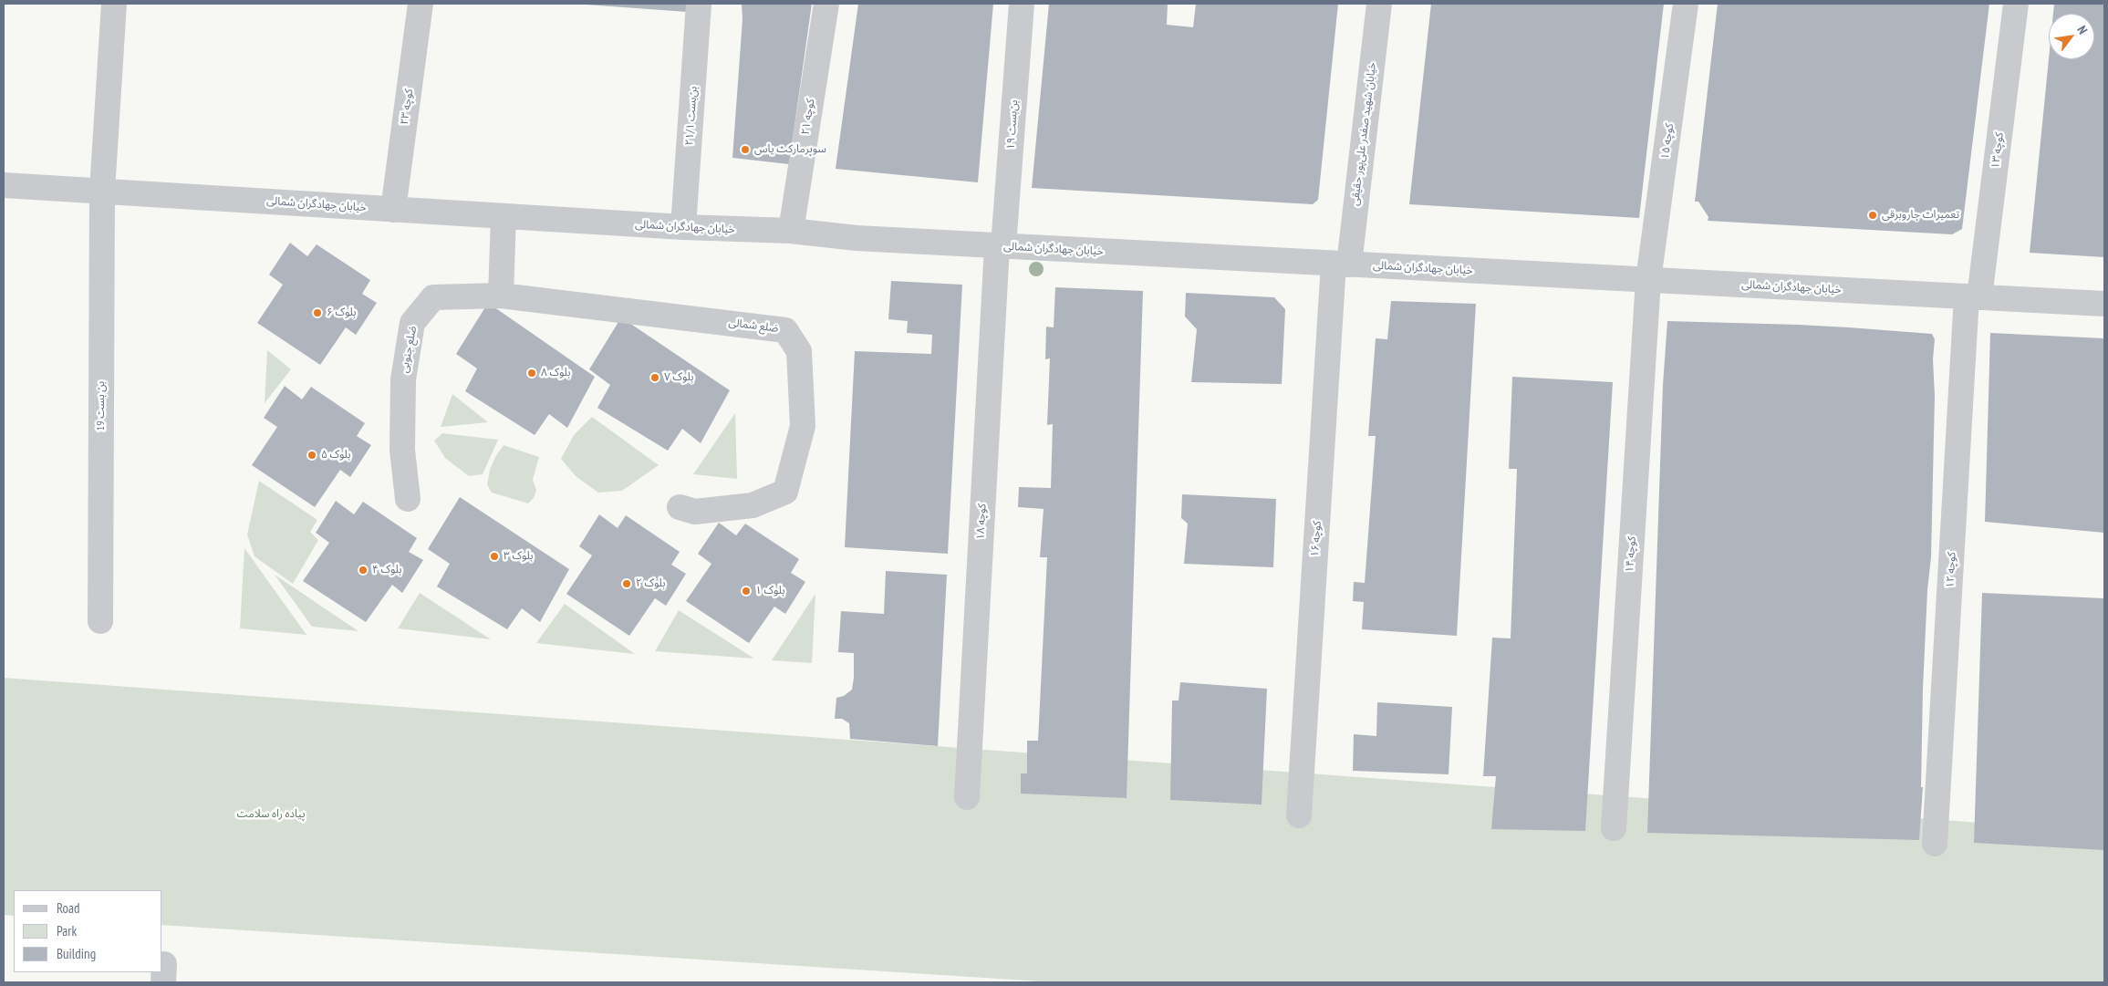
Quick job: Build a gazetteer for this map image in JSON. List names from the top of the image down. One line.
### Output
{"streets":{"street":["کوچه ۲۳","بن‌بست ۲۱/۱","کوچه ۲۱","بن‌بست ۱۹","خیابان شهید صفدر علی‌پور حقیقی","کوچه ۱۵","کوچه ۱۳","خیابان جهادگران شمالی","ضلع شمالی","ضلع جنوبی","بن بست 19","کوچه ۱۸","کوچه ۱۶","کوچه ۱۴","کوچه ۱۲"]},"crossings":[["کوچه ۲۳","خیابان جهادگران شمالی"],["بن‌بست ۲۱/۱","خیابان جهادگران شمالی"],["کوچه ۲۱","خیابان جهادگران شمالی"],["بن‌بست ۱۹","خیابان جهادگران شمالی"],["بن‌بست ۱۹","کوچه ۱۸"],["خیابان شهید صفدر علی‌پور حقیقی","خیابان جهادگران شمالی"],["خیابان شهید صفدر علی‌پور حقیقی","کوچه ۱۶"],["کوچه ۱۵","خیابان جهادگران شمالی"],["کوچه ۱۵","کوچه ۱۴"],["کوچه ۱۳","خیابان جهادگران شمالی"],["کوچه ۱۳","کوچه ۱۲"],["خیابان جهادگران شمالی","بن بست 19"],["خیابان جهادگران شمالی","کوچه ۱۸"],["خیابان جهادگران شمالی","کوچه ۱۶"],["خیابان جهادگران شمالی","کوچه ۱۴"],["خیابان جهادگران شمالی","کوچه ۱۲"],["ضلع شمالی","ضلع جنوبی"]],"parks":["پیاده راه سلامت"],"places":["سوپرمارکت یاس","تعمیرات جاروبرقی","بلوک ۶","بلوک ۸","بلوک ۷","بلوک ۵","بلوک ۳","بلوک ۴","بلوک ۲","بلوک ۱"],"legend":["Road","Park","Building"],"north":"top right"}
